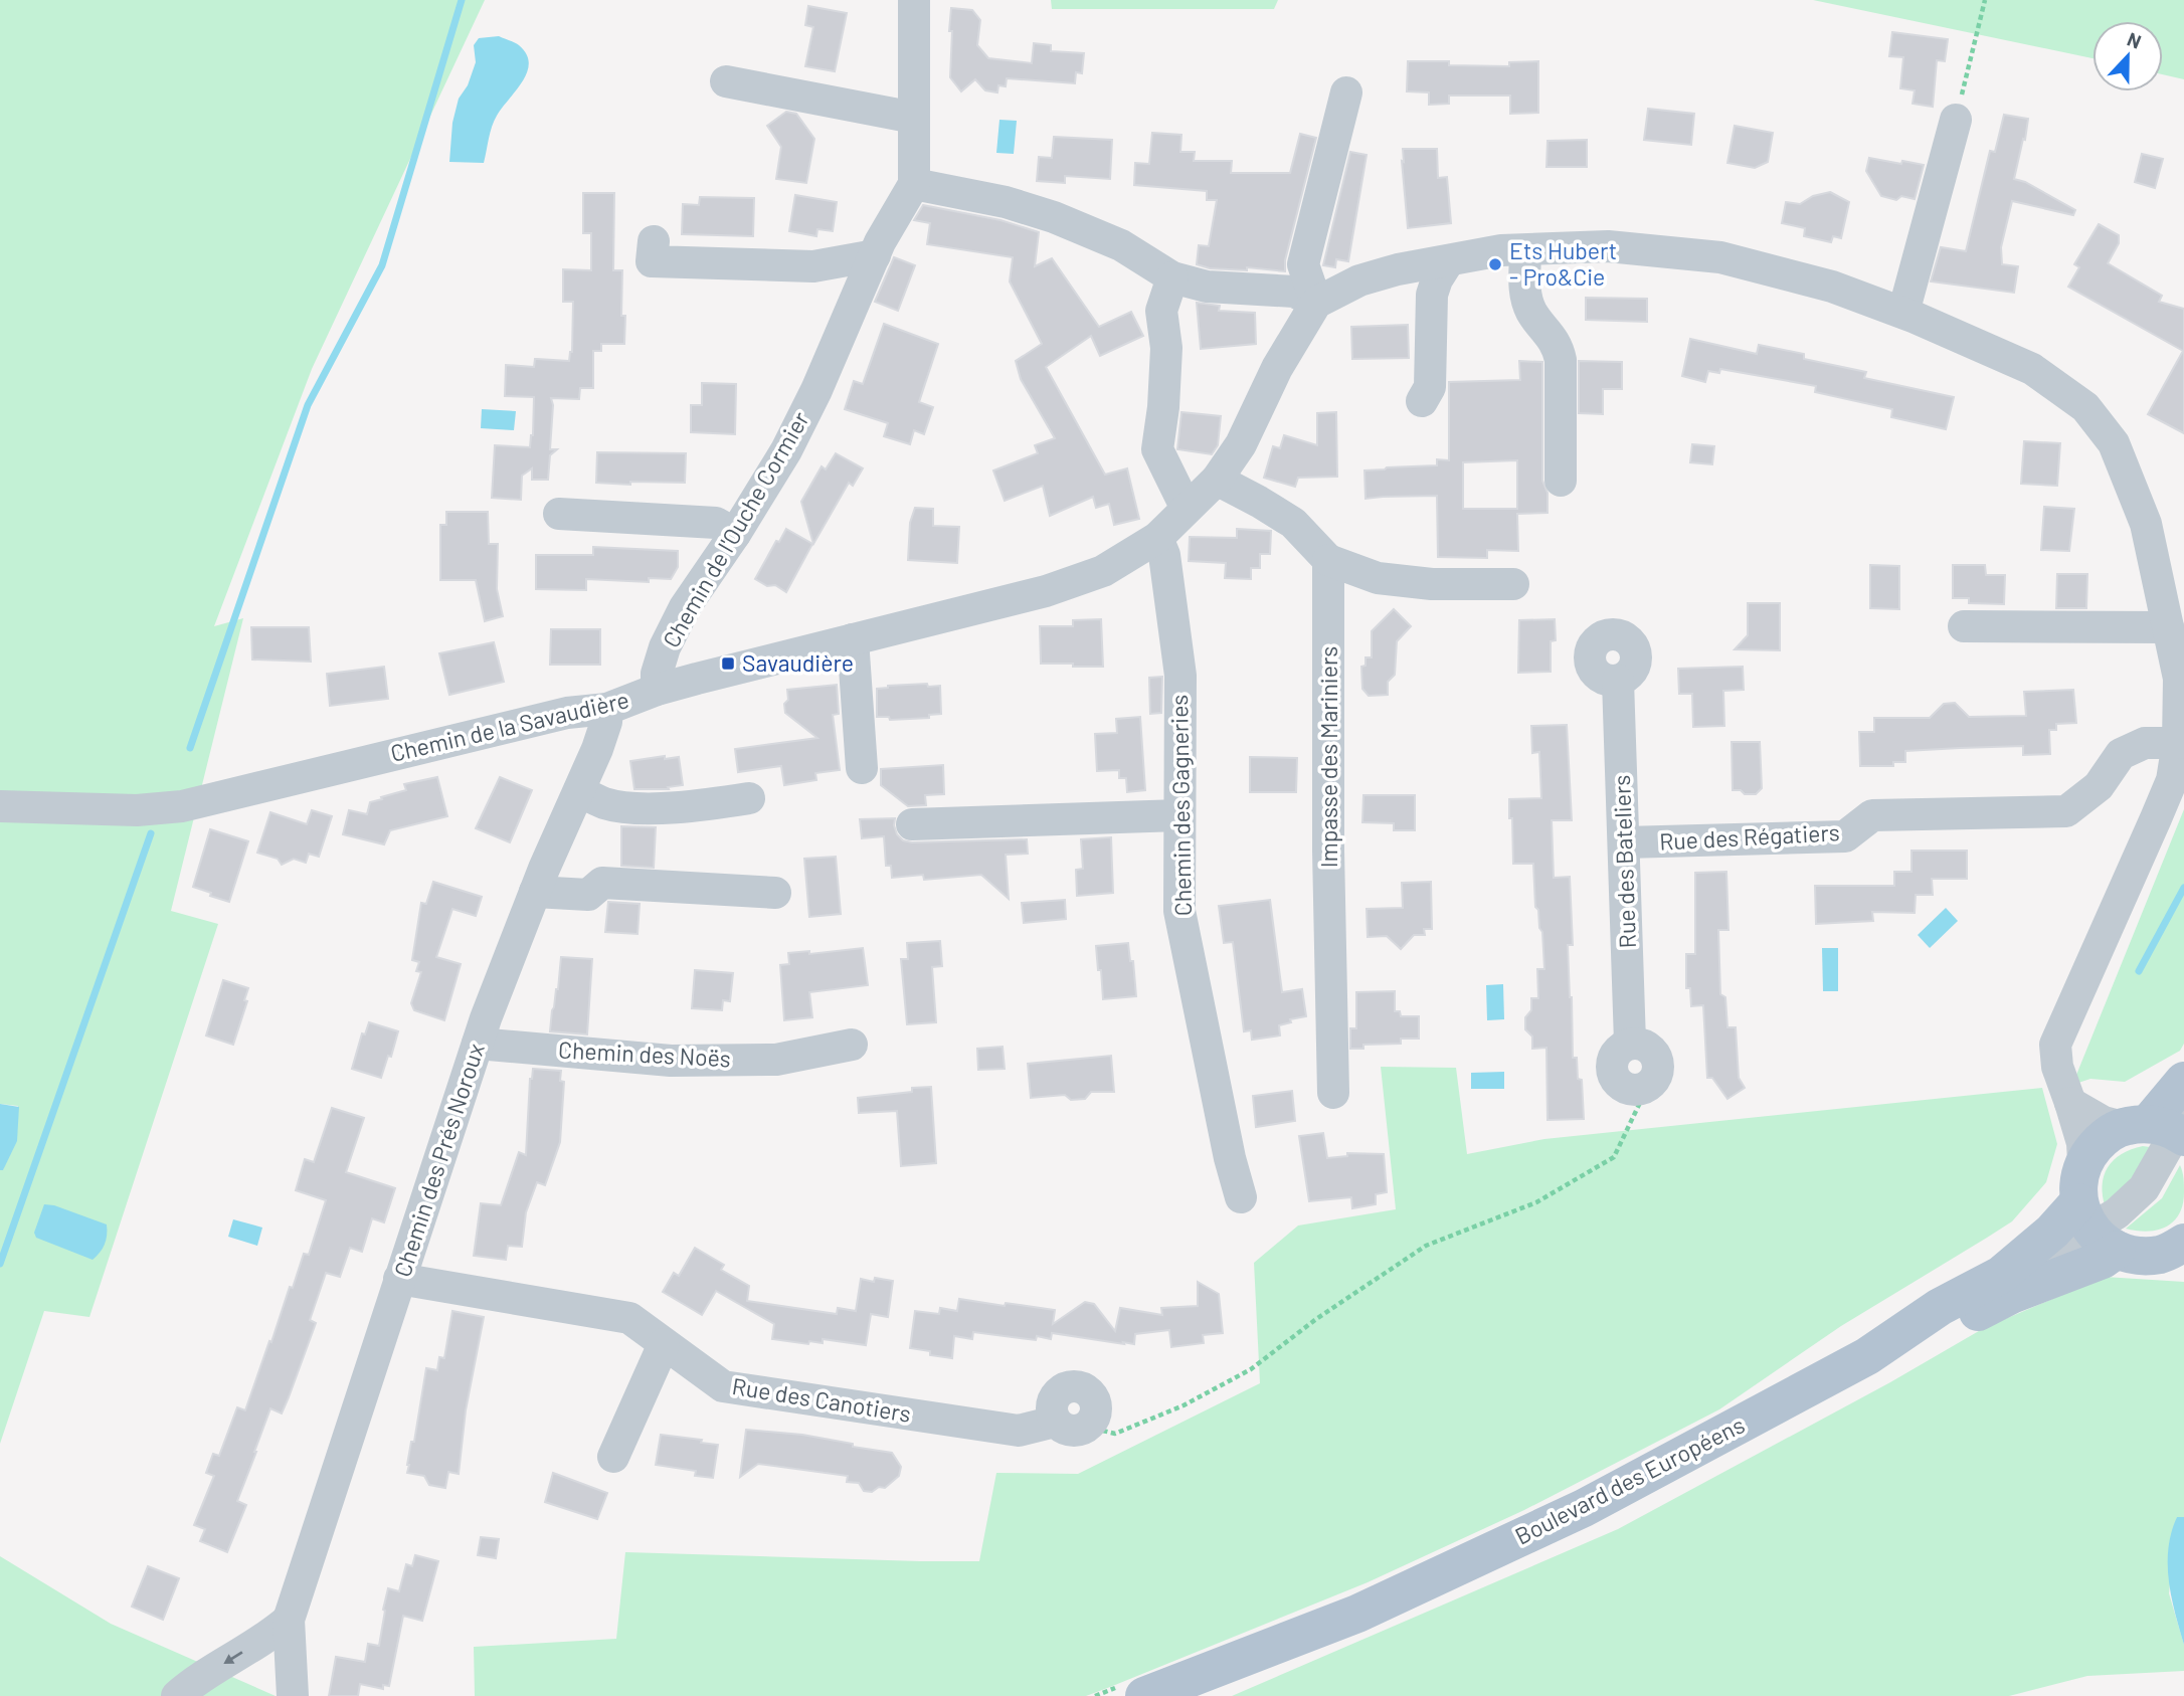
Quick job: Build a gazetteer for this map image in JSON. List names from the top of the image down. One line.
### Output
{"streets":{"main road":["Boulevard des Européens"],"street":["Chemin de l'Ouche Cormier","Chemin de la Savaudière","Impasse des Mariniers","Chemin des Gagneries","Rue des Régatiers","Rue des Bateliers","Chemin des Noës","Chemin des Prés Noroux","Rue des Canotiers"]},"crossings":[["Chemin de l'Ouche Cormier","Chemin de la Savaudière"],["Chemin de la Savaudière","Chemin des Gagneries"],["Chemin de la Savaudière","Chemin des Prés Noroux"],["Rue des Régatiers","Rue des Bateliers"],["Chemin des Noës","Chemin des Prés Noroux"],["Chemin des Prés Noroux","Rue des Canotiers"]],"places":{"other":["Ets Hubert - Pro&Cie"],"transit":["Savaudière"]},"north":"top"}
